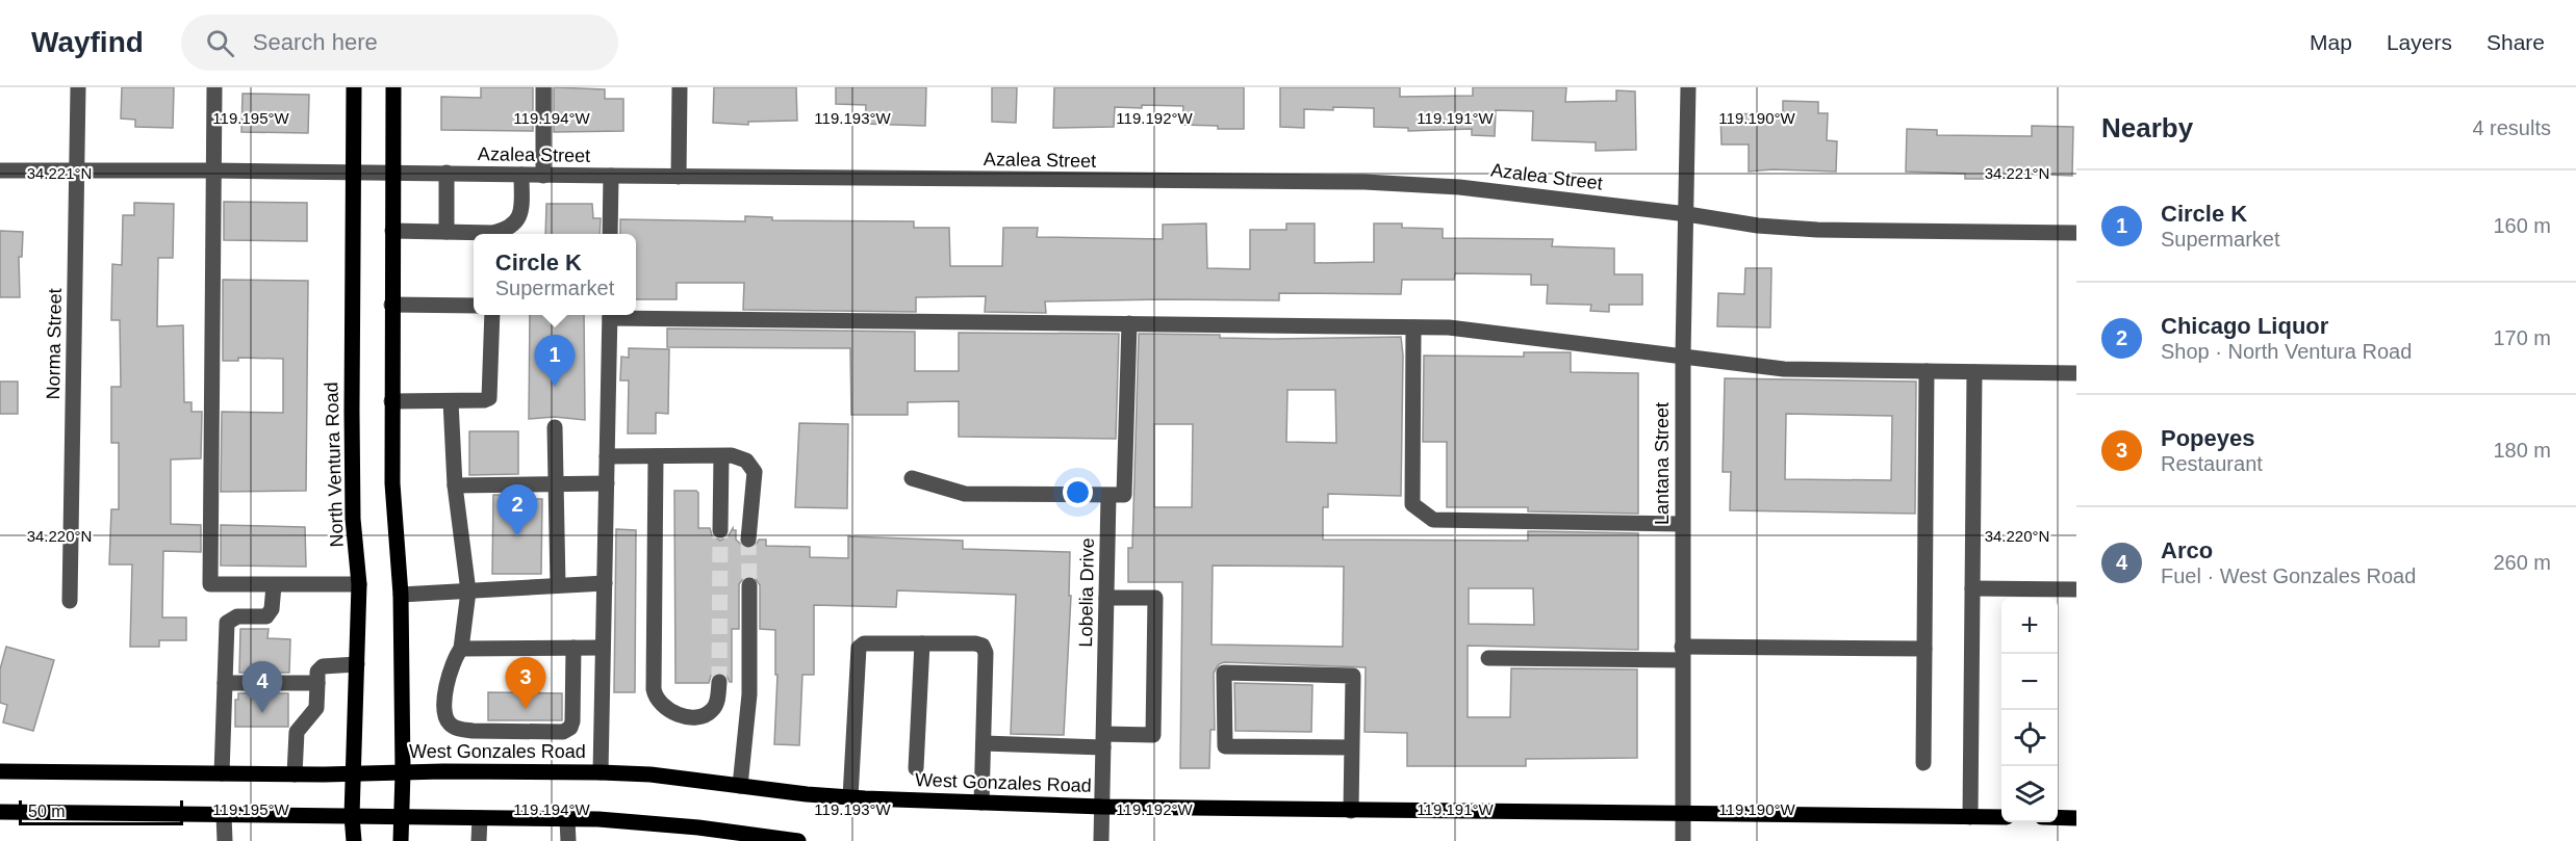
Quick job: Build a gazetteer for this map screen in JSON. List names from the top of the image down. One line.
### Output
{"streets":{"main road":["North Ventura Road","West Gonzales Road"],"street":["Azalea Street","Norma Street","Lantana Street","Lobelia Drive"]},"crossings":[["Azalea Street","Norma Street"],["Azalea Street","Lantana Street"],["Azalea Street","North Ventura Road"],["Lantana Street","West Gonzales Road"],["North Ventura Road","West Gonzales Road"],["Lobelia Drive","West Gonzales Road"]],"scale_bar":"50 m","page":{"header":"Wayfind","search":"Search here","nav":["Map","Layers","Share"],"heading":["Nearby","4 results"],"list":[{"mark":"1","name":"Circle K","note":"Supermarket","value":"160 m"},{"mark":"2","name":"Chicago Liquor","note":"Shop · North Ventura Road","value":"170 m"},{"mark":"3","name":"Popeyes","note":"Restaurant","value":"180 m"},{"mark":"4","name":"Arco","note":"Fuel · West Gonzales Road","value":"260 m"}],"popup":["Circle K","Supermarket"],"pins":["1","2","3","4"],"map_buttons":["+","−"],"scale":"50 m"},"coordinates":["119.195°W","119.194°W","119.193°W","119.192°W","119.191°W","119.190°W","34.221°N","34.220°N"]}
